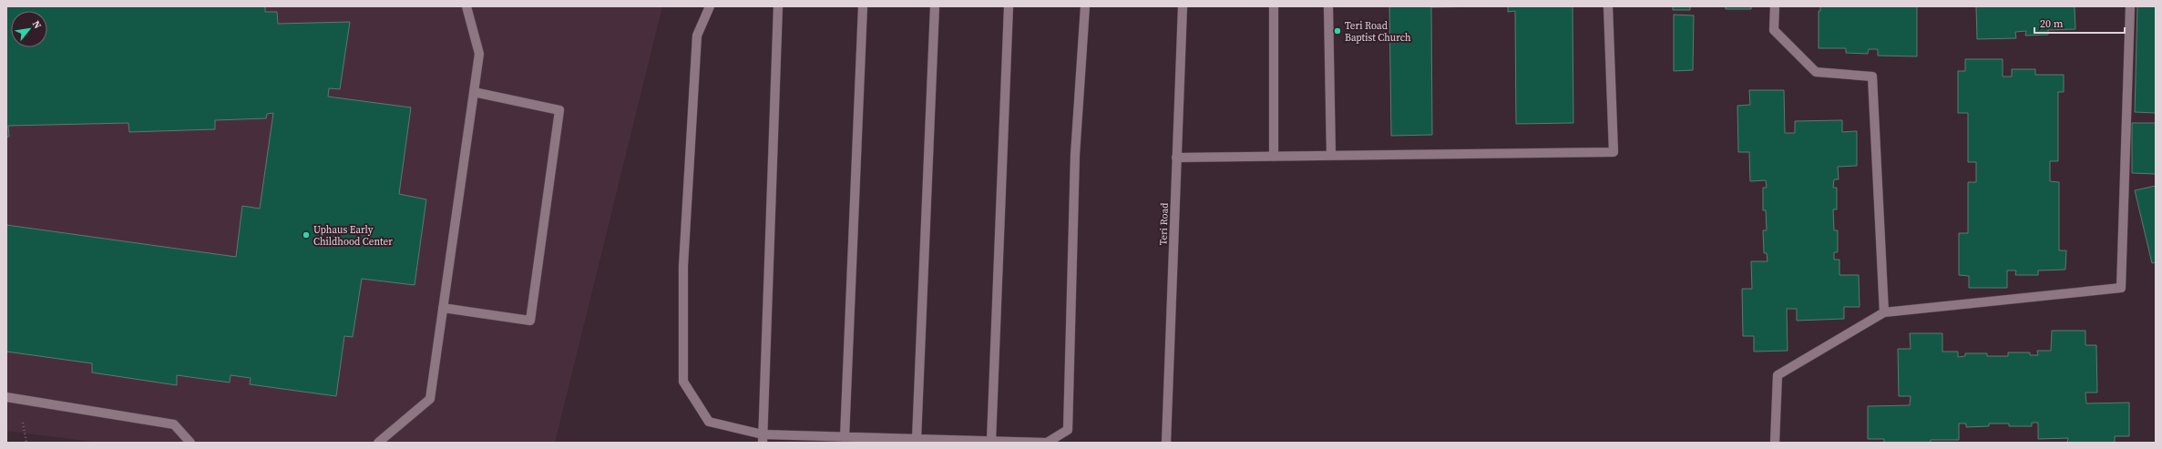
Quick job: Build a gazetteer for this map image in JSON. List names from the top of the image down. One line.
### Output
{"streets":{"street":["Teri Road"]},"places":["Teri Road Baptist Church","Uphaus Early Childhood Center"],"scale_bar":"20 m","north":"top right"}
